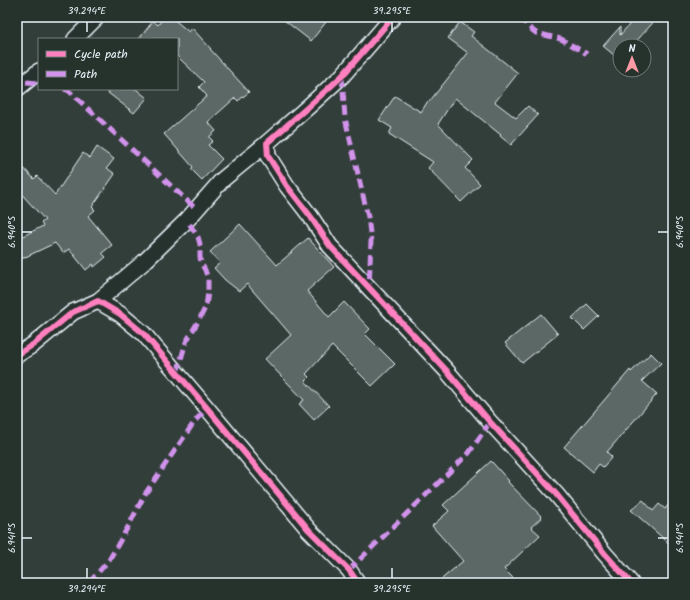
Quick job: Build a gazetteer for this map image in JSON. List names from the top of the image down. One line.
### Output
{"legend":["Cycle path","Path"],"north":"top","coordinates":["39.294°E","39.295°E","6.940°S","6.941°S"]}
